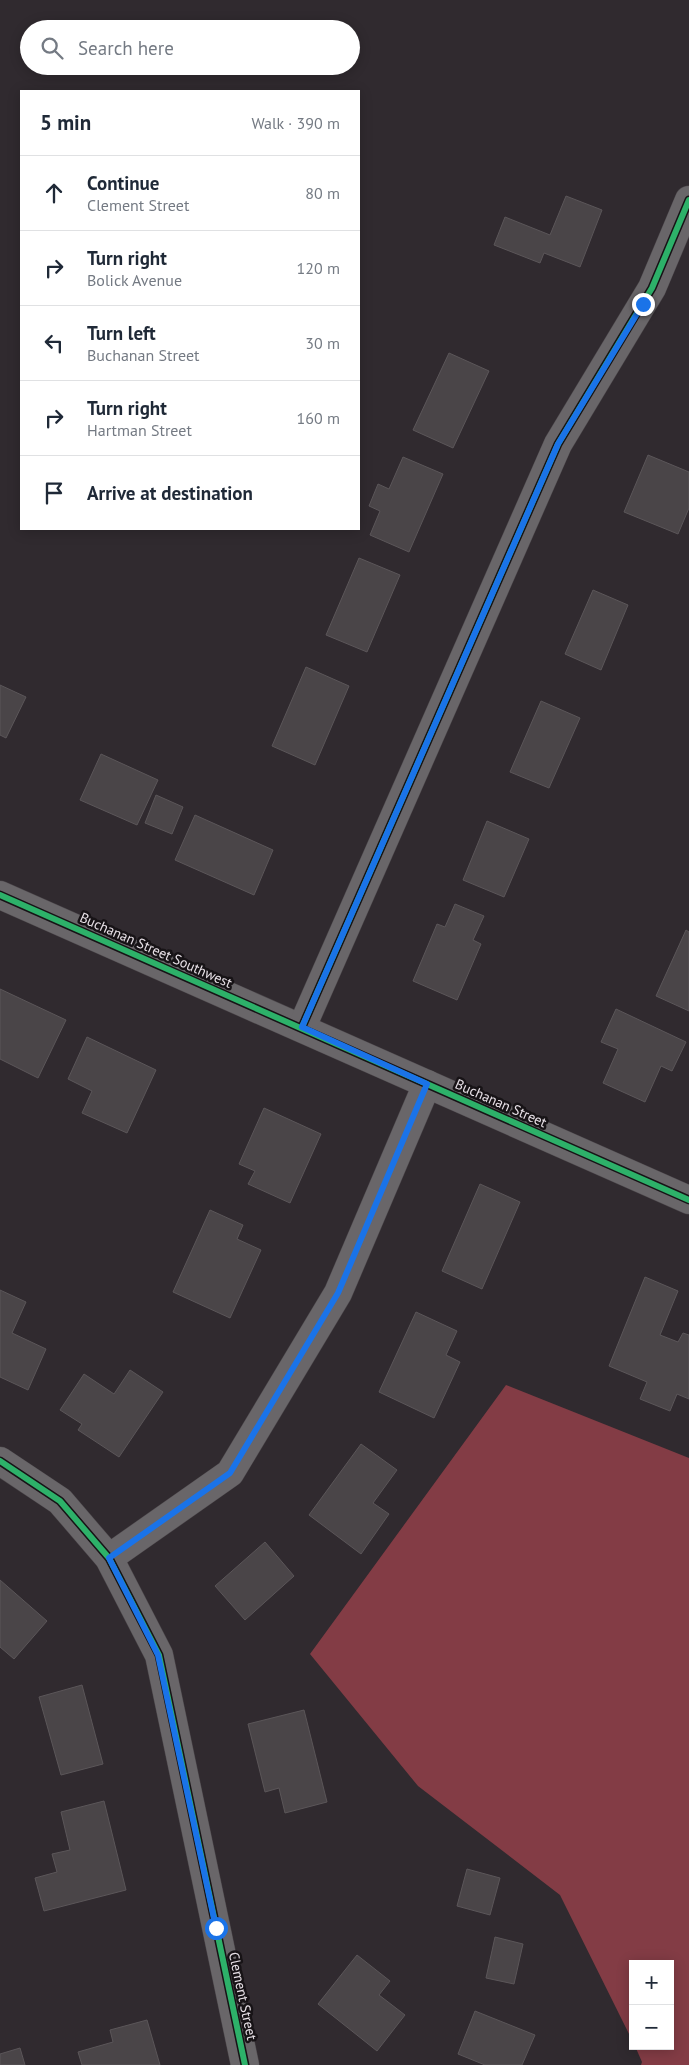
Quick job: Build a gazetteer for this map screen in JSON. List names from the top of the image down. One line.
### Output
{"streets":{"street":["Buchanan Street Southwest","Buchanan Street","Clement Street"]},"crossings":[["Buchanan Street Southwest","Buchanan Street"]],"page":{"search":"Search here","heading":["5 min","Walk · 390 m"],"list":[["Continue","Clement Street","80 m"],["Turn right","Bolick Avenue","120 m"],["Turn left","Buchanan Street","30 m"],["Turn right","Hartman Street","160 m"],"Arrive at destination"],"map_buttons":["+","−"]}}
